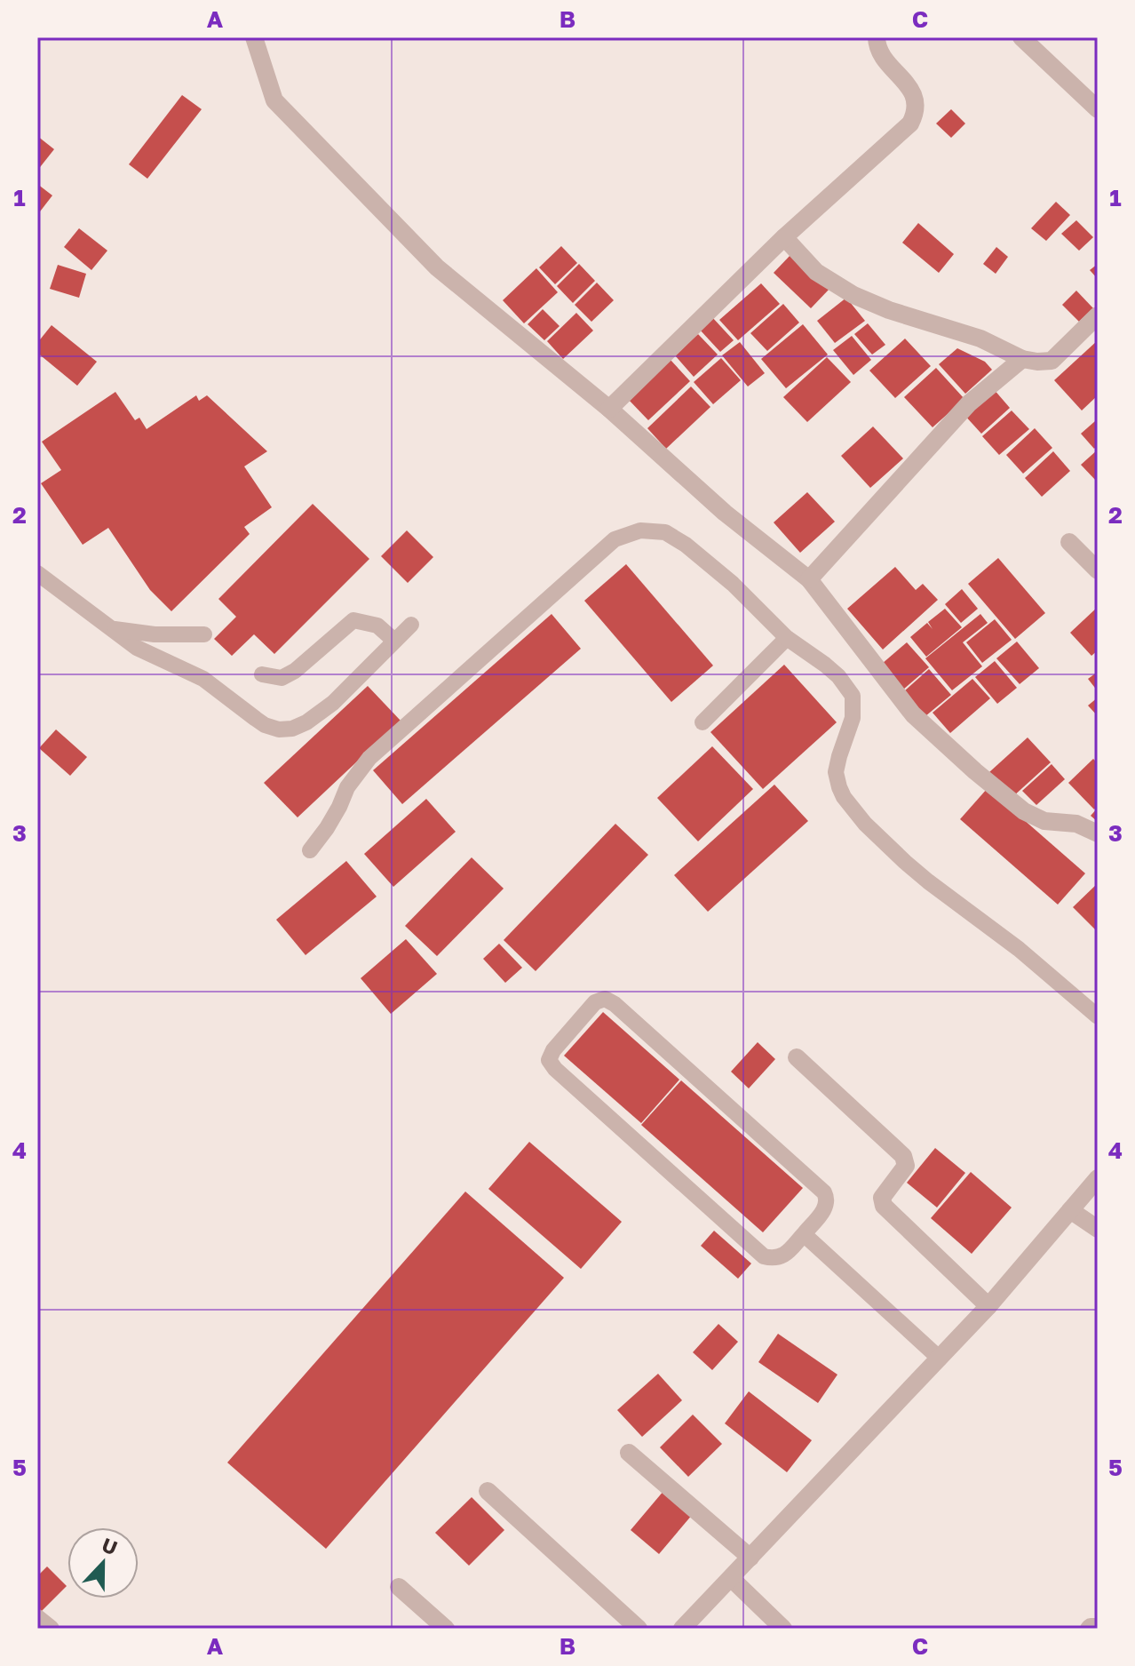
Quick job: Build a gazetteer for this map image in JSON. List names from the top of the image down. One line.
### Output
{"north":"top","grid":{"columns":["A","B","C"],"rows":["1","2","3","4","5"]}}
